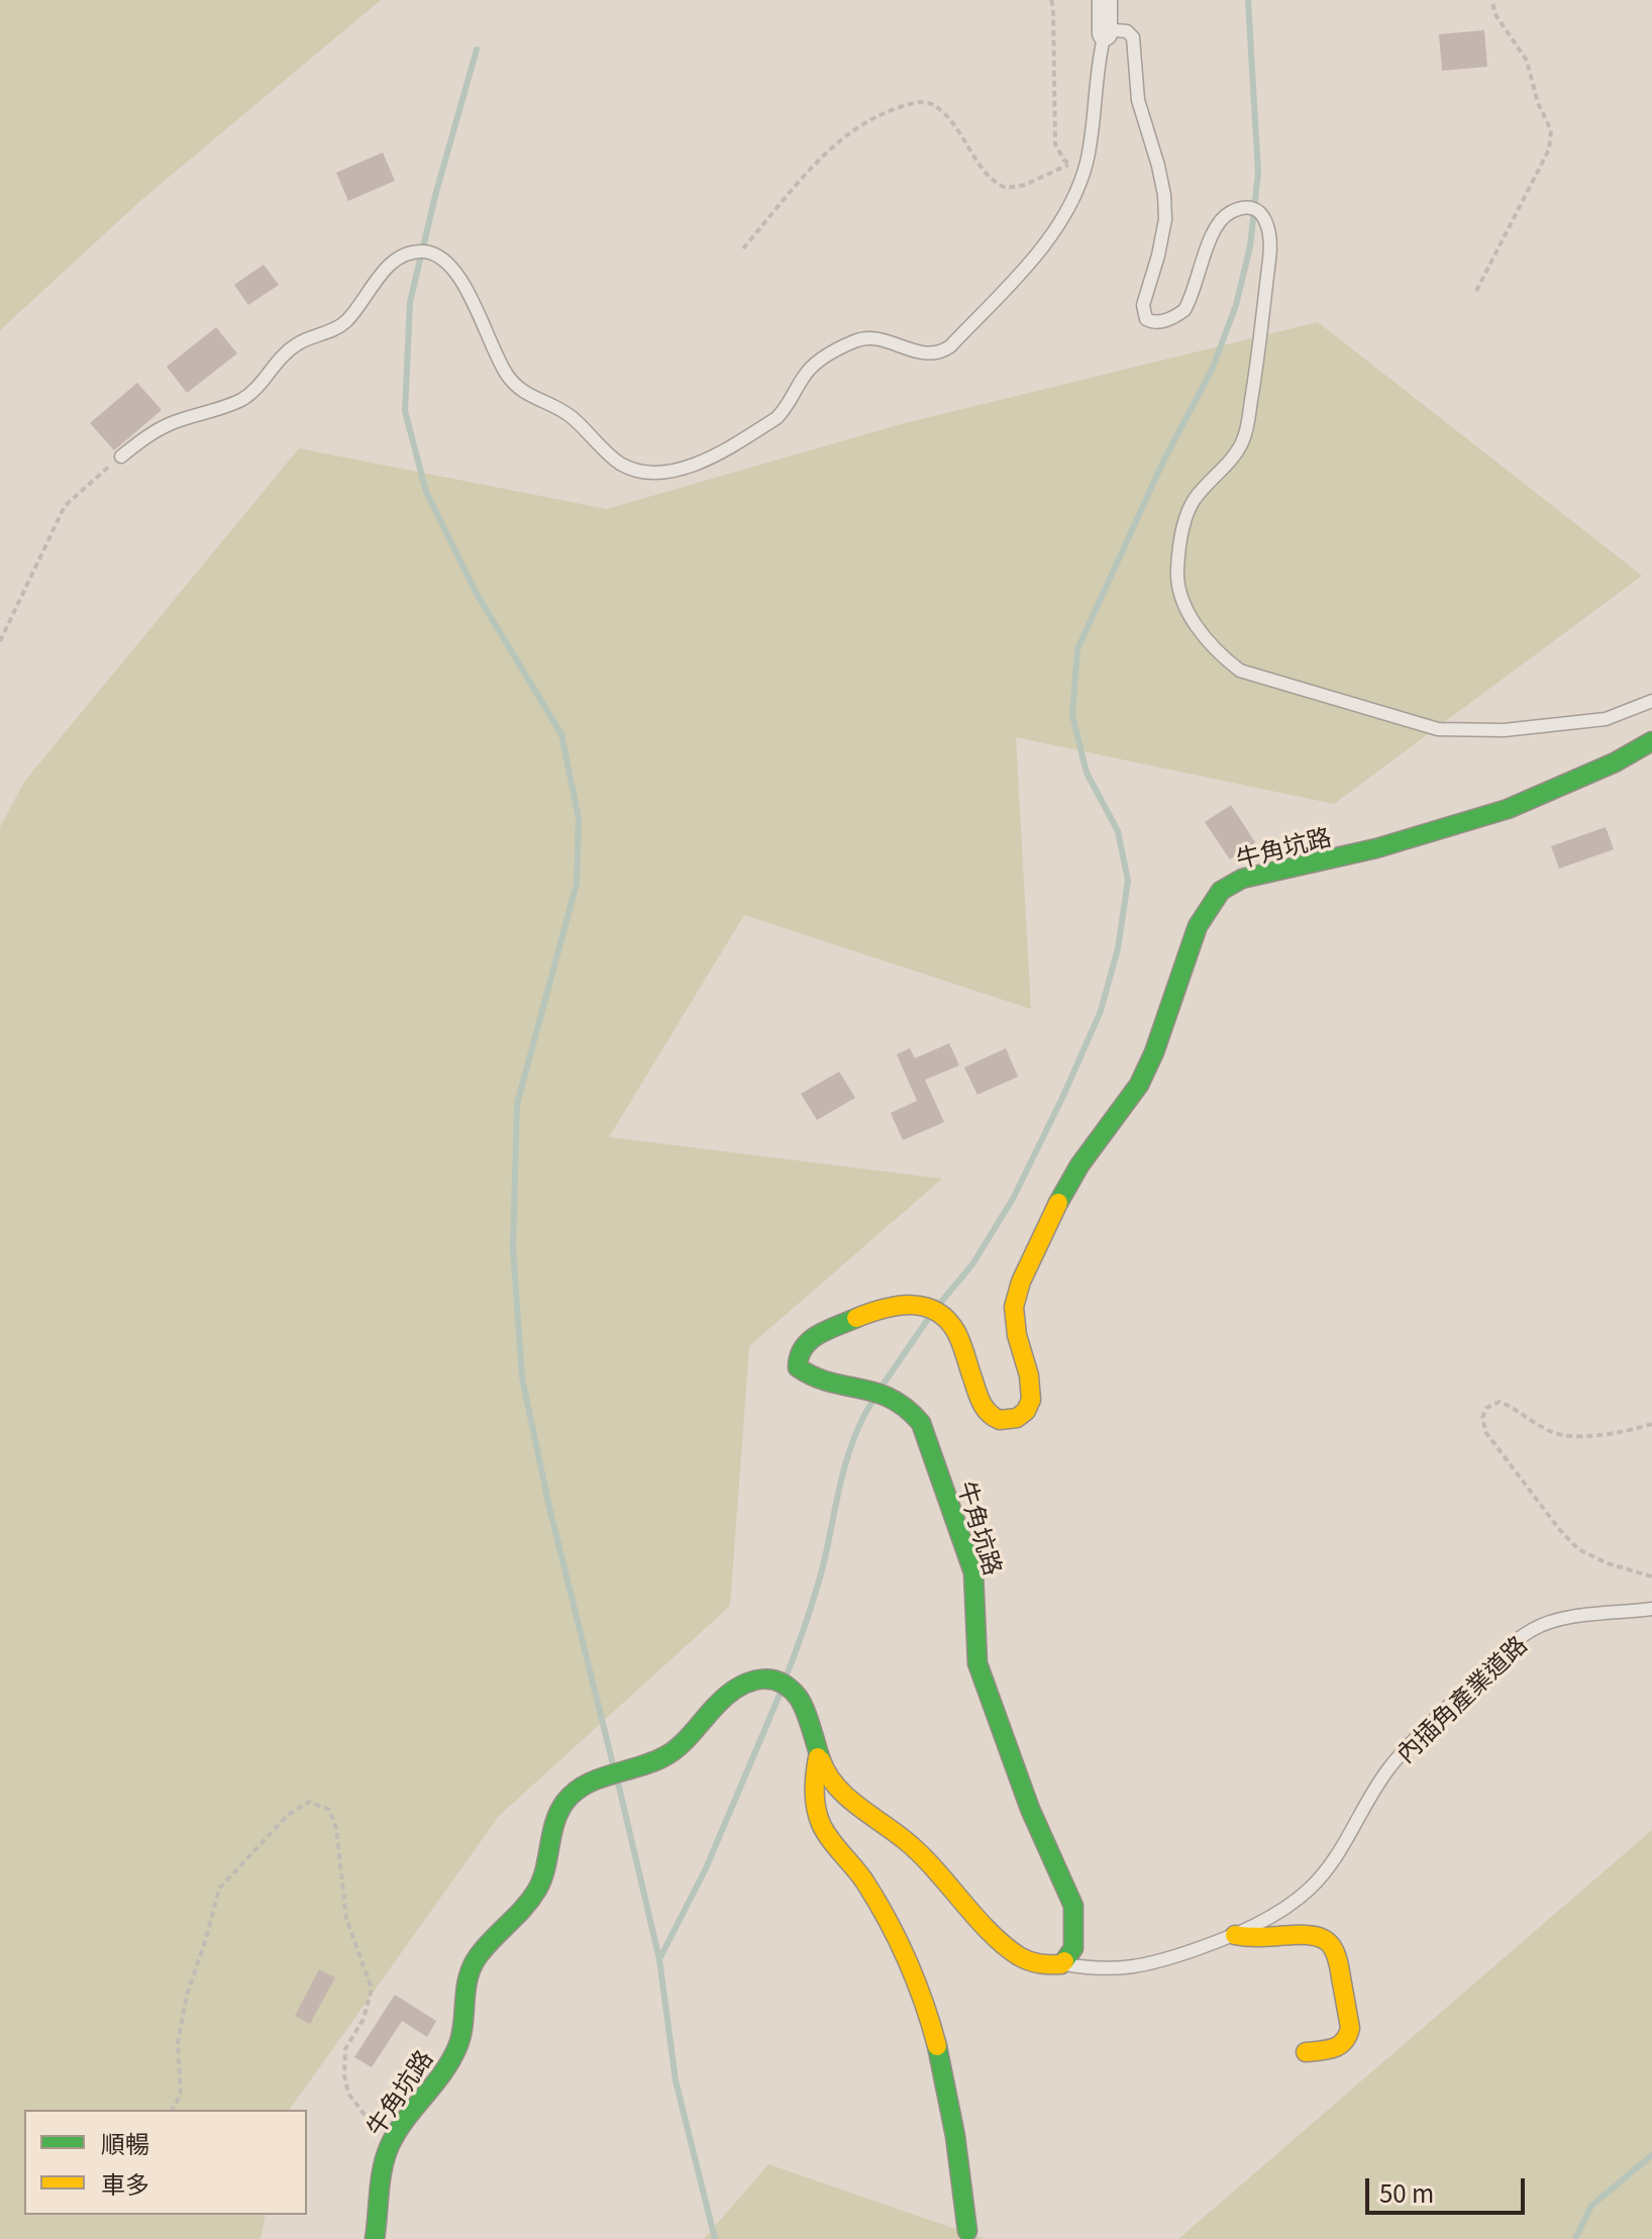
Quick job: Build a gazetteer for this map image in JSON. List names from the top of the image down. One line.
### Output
{"streets":{"street":["牛角坑路"],"lane":["內插角產業道路"]},"crossings":[["牛角坑路","內插角產業道路"]],"legend":["順暢","車多"],"scale_bar":"50 m"}
